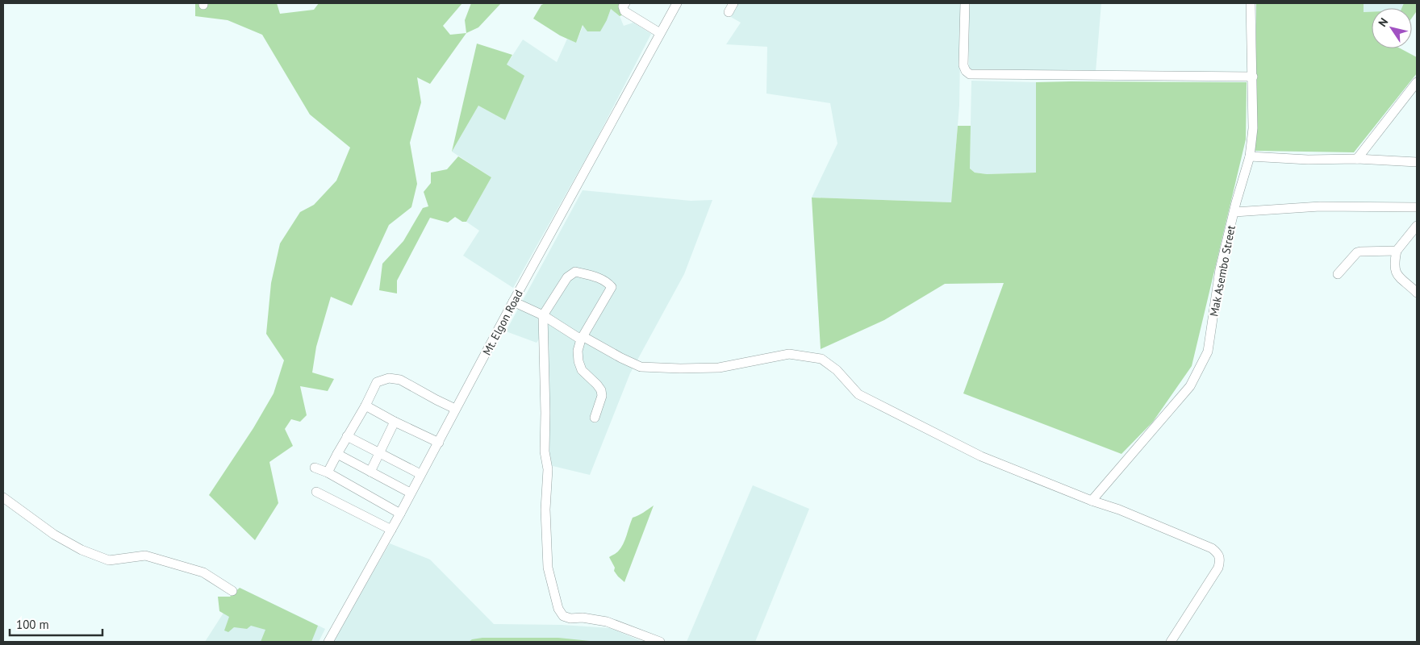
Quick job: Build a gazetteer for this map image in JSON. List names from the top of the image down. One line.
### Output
{"streets":{"street":["Mak Asembo Street","Mt. Elgon Road"]},"scale_bar":"100 m","north":"top left"}
